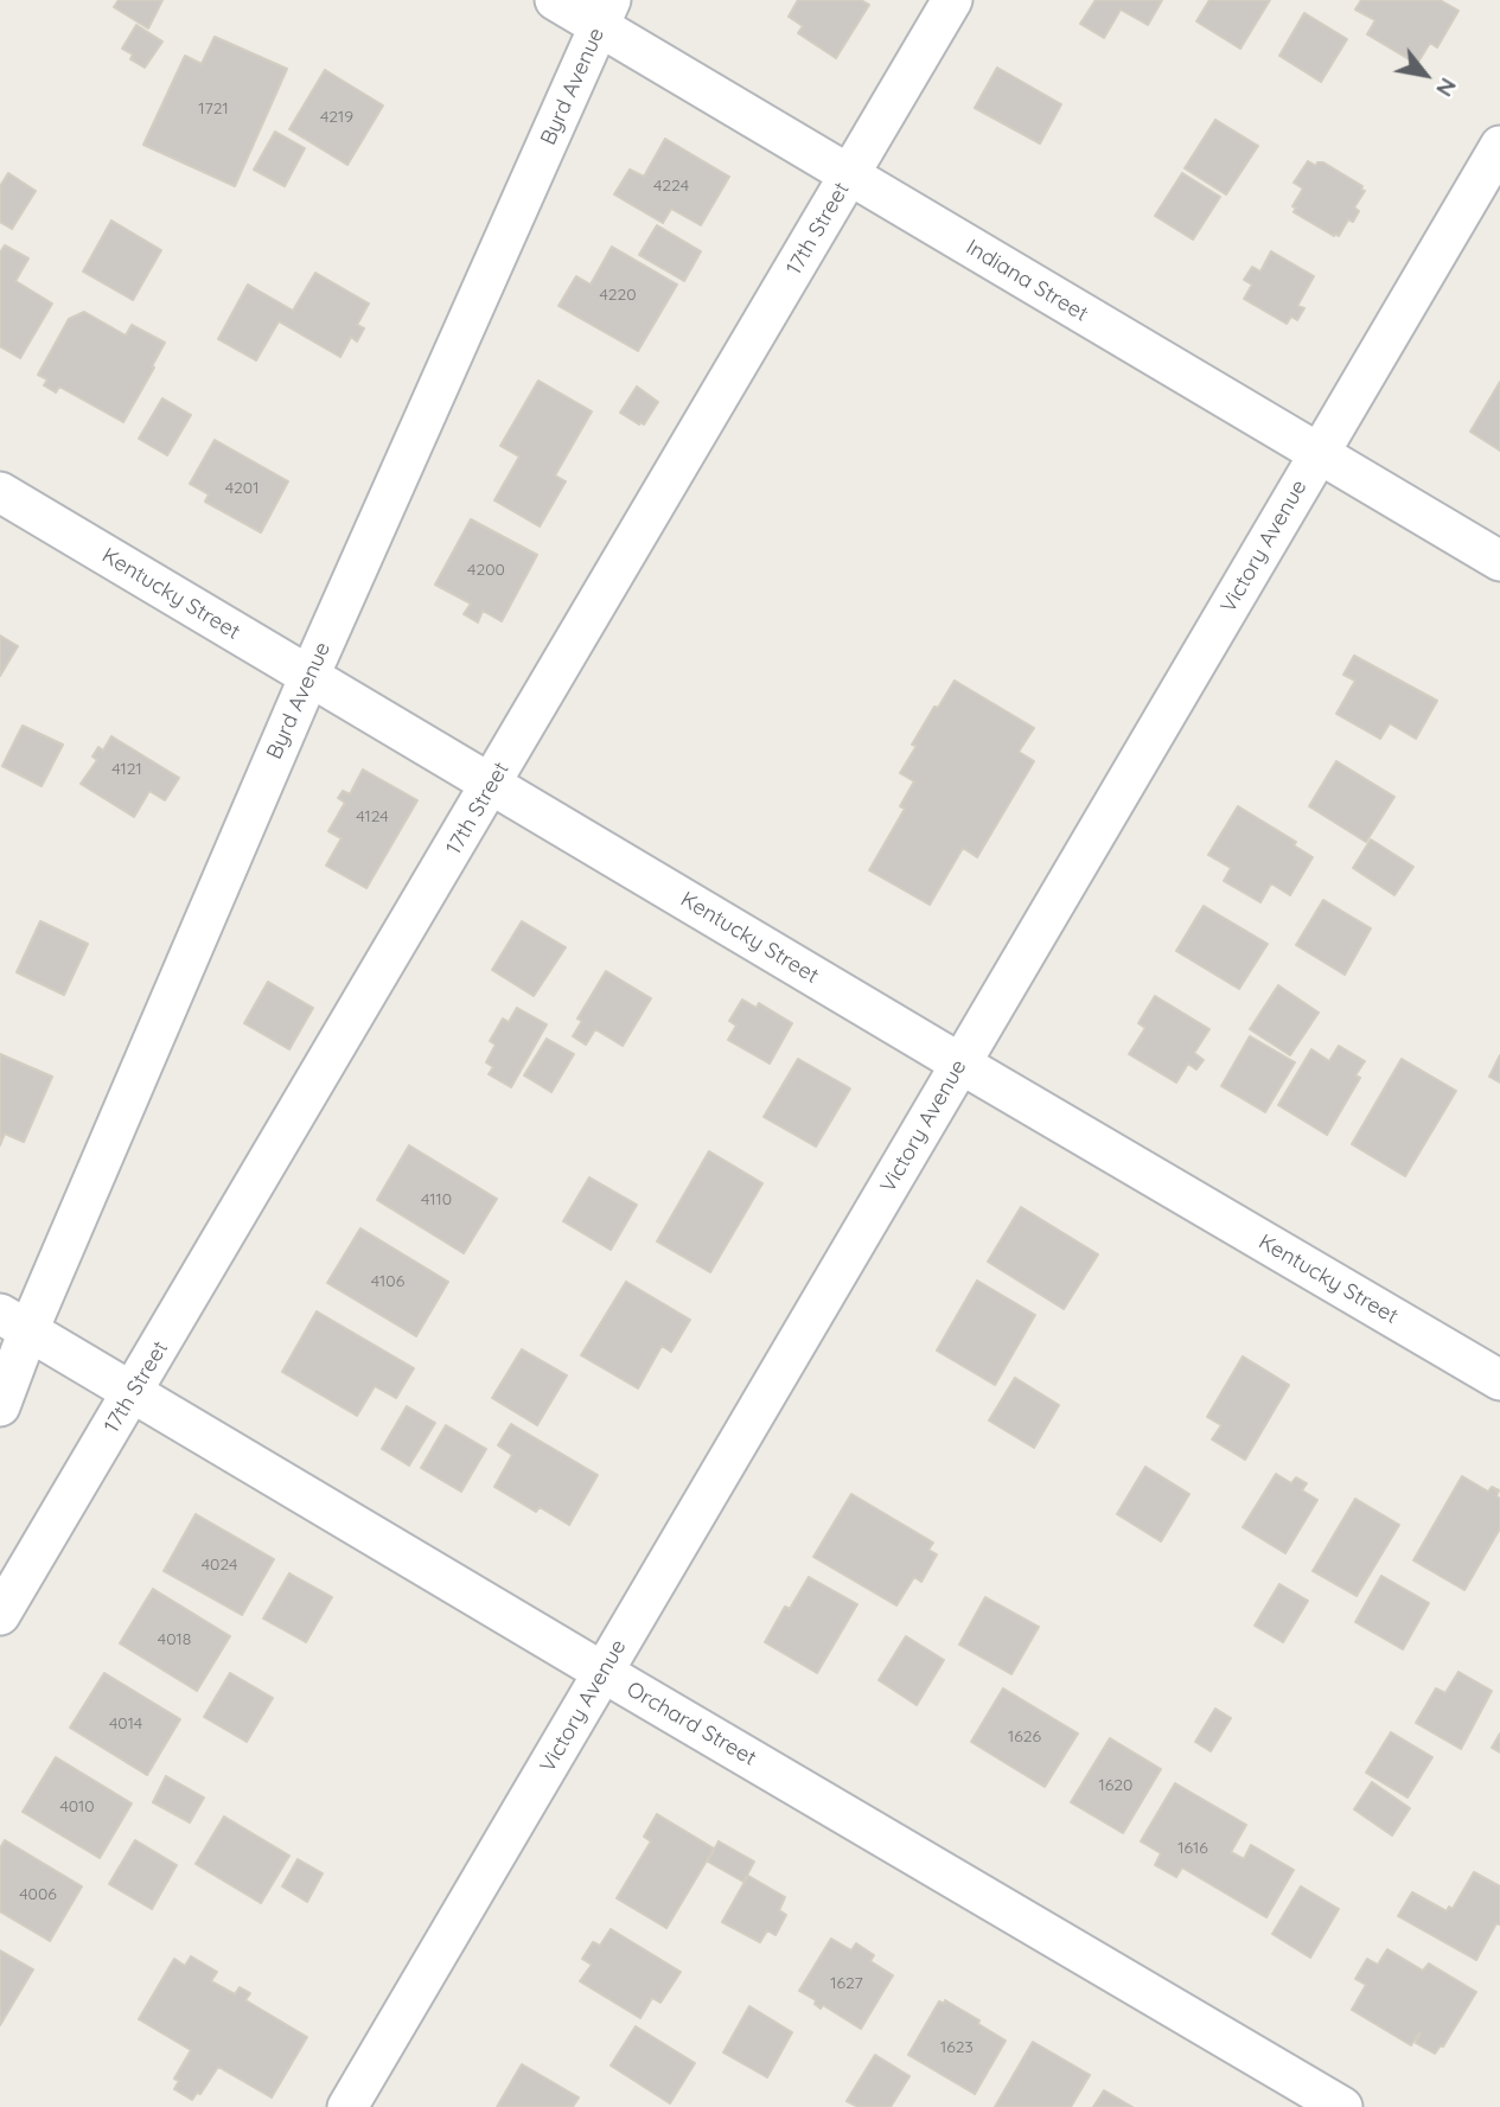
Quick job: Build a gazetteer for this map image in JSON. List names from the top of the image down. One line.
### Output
{"streets":{"street":["Byrd Avenue","17th Street","Indiana Street","Victory Avenue","Kentucky Street","Orchard Street"]},"crossings":[["Byrd Avenue","Indiana Street"],["Byrd Avenue","Kentucky Street"],["Byrd Avenue","Orchard Street"],["17th Street","Indiana Street"],["17th Street","Kentucky Street"],["17th Street","Orchard Street"],["Indiana Street","Victory Avenue"],["Victory Avenue","Kentucky Street"],["Victory Avenue","Orchard Street"]],"house_numbers":["1721","4219","4224","4220","4201","4200","4121","4124","4110","4106","4024","4018","4014","1626","1620","4010","1616","4006","1627","1623"],"north":"bottom right"}
